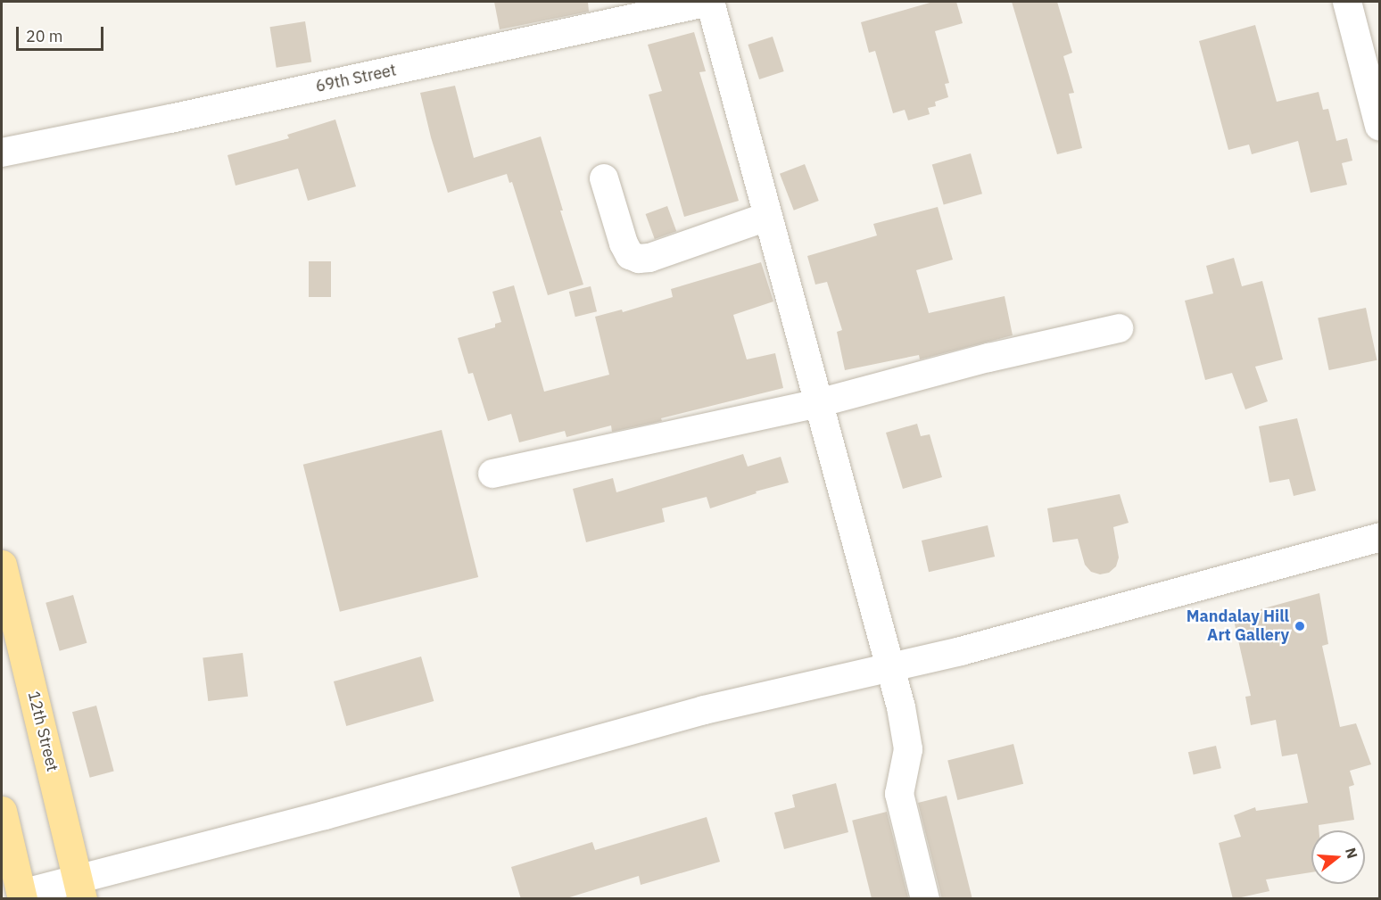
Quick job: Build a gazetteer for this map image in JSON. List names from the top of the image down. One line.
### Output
{"streets":{"main road":["12th Street"],"street":["69th Street"]},"places":["Mandalay Hill Art Gallery"],"scale_bar":"20 m","north":"right"}
